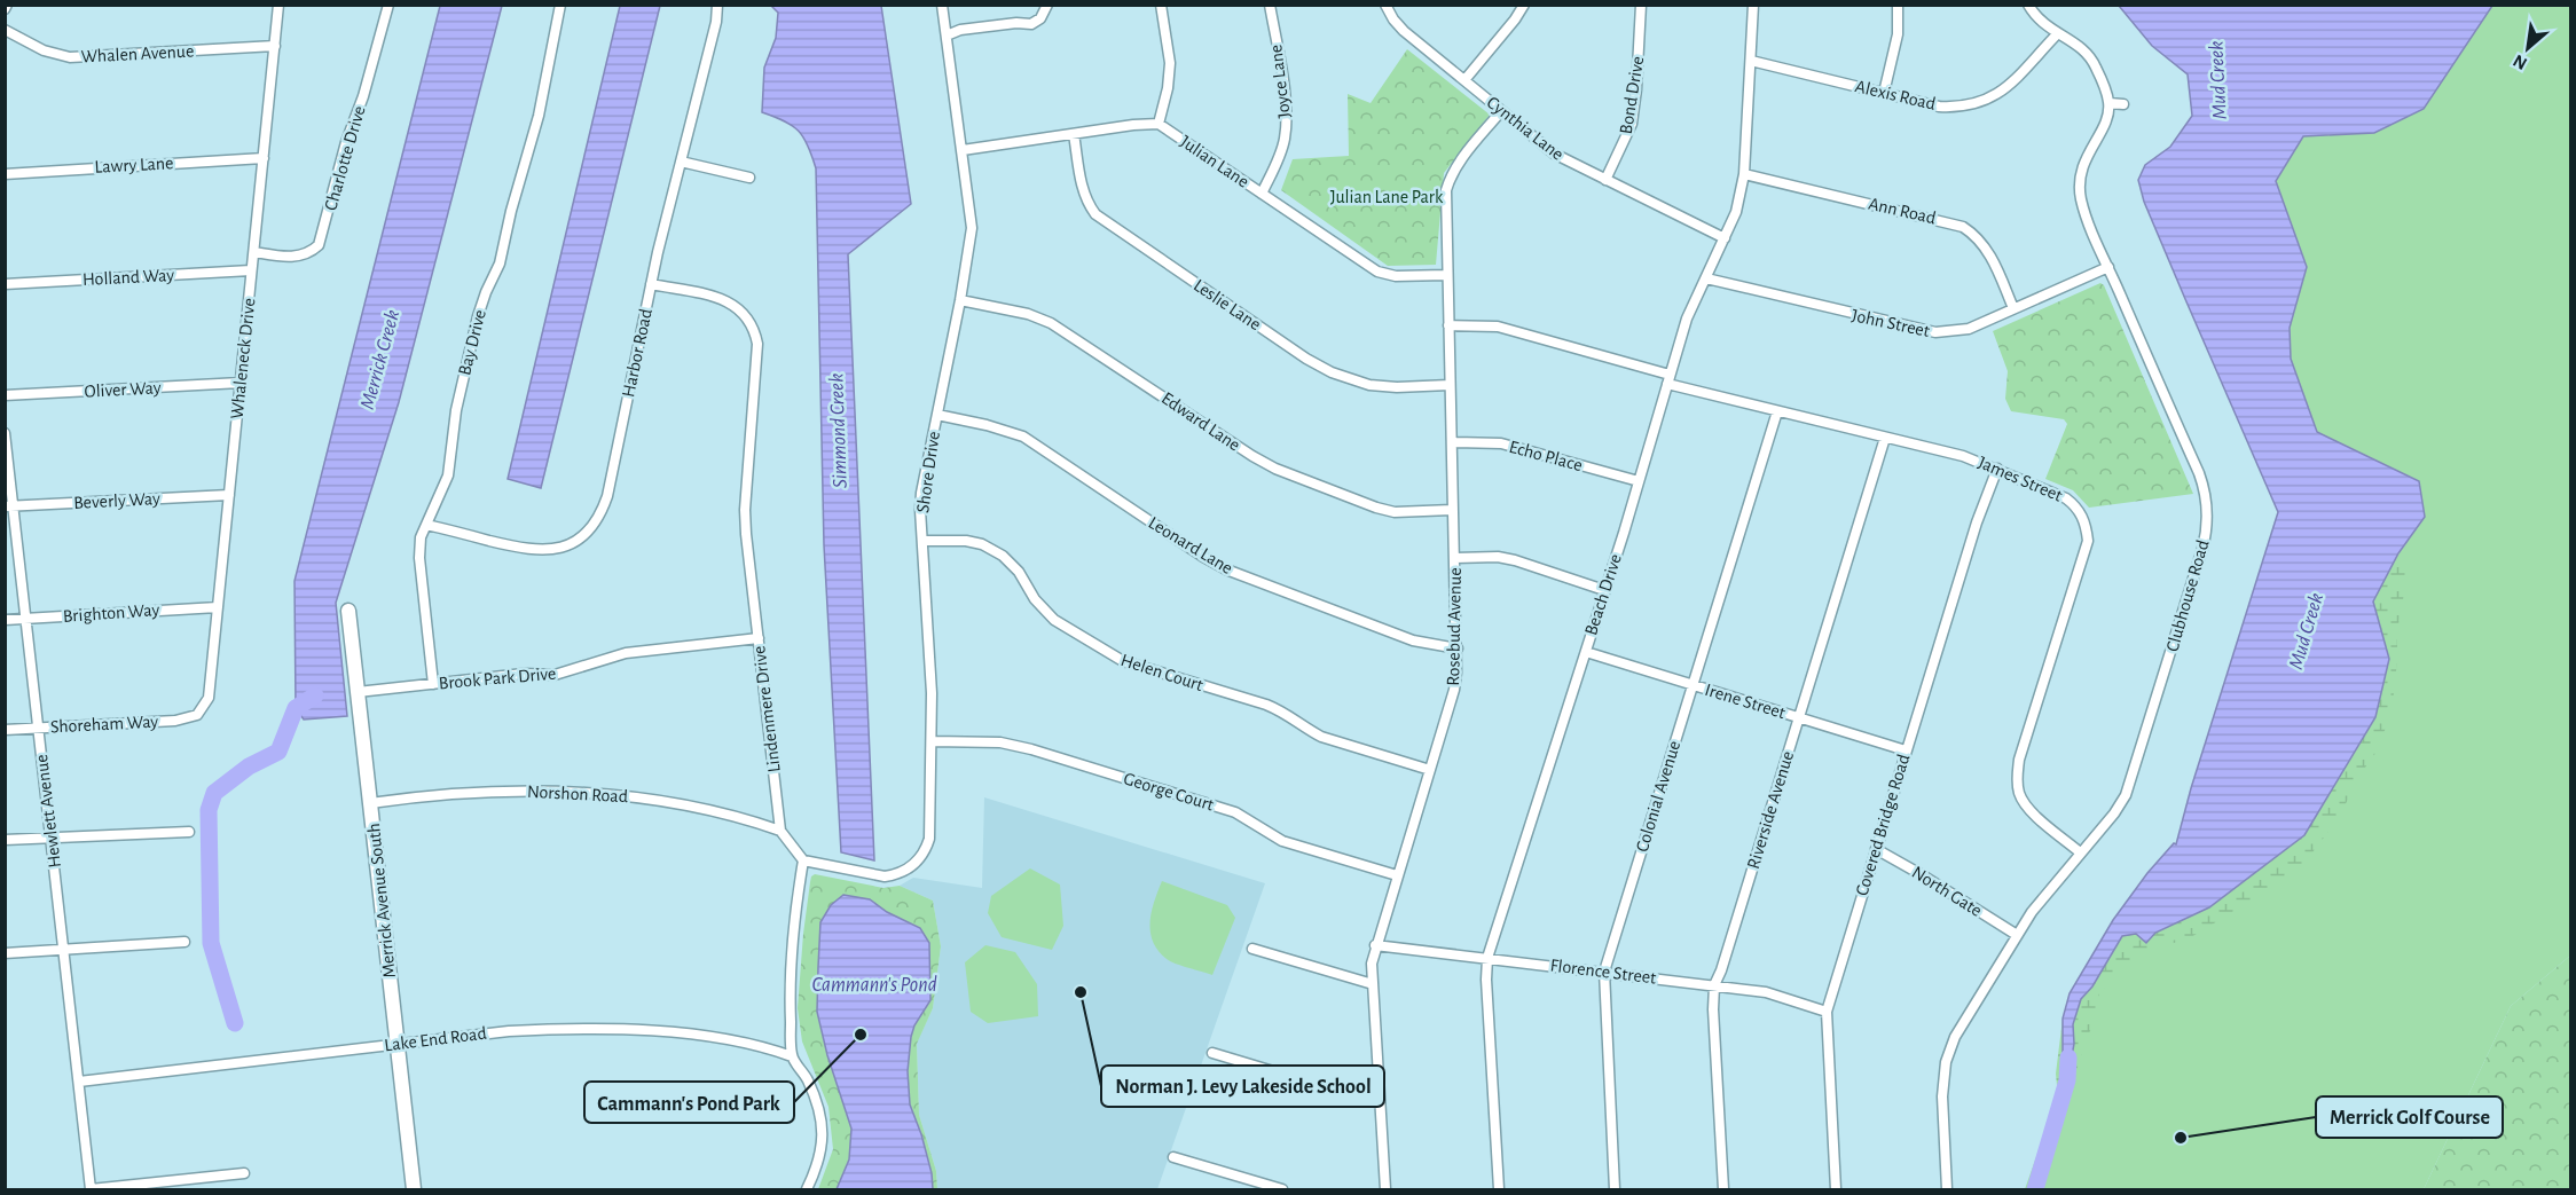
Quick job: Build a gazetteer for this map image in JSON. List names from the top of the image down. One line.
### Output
{"streets":{"street":["Whalen Avenue","Joyce Lane","Bond Drive","Alexis Road","Cynthia Lane","Charlotte Drive","Julian Lane","Lawry Lane","Ann Road","Holland Way","Leslie Lane","John Street","Bay Drive","Harbor Road","Whaleneck Drive","Oliver Way","Edward Lane","Echo Place","Shore Drive","James Street","Beverly Way","Leonard Lane","Beach Drive","Clubhouse Road","Brighton Way","Rosebud Avenue","Helen Court","Brook Park Drive","Irene Street","Lindenmere Drive","Shoreham Way","George Court","Norshon Road","Colonial Avenue","Riverside Avenue","Hewlett Avenue","Covered Bridge Road","North Gate","Merrick Avenue South","Florence Street","Lake End Road"]},"crossings":[["Whalen Avenue","Whaleneck Drive"],["Joyce Lane","Julian Lane"],["Bond Drive","Cynthia Lane"],["Alexis Road","Beach Drive"],["Cynthia Lane","Beach Drive"],["Cynthia Lane","Rosebud Avenue"],["Charlotte Drive","Whaleneck Drive"],["Julian Lane","Rosebud Avenue"],["Lawry Lane","Whaleneck Drive"],["Ann Road","John Street"],["Ann Road","Beach Drive"],["Holland Way","Whaleneck Drive"],["Leslie Lane","Rosebud Avenue"],["John Street","Beach Drive"],["John Street","Clubhouse Road"],["Bay Drive","Harbor Road"],["Bay Drive","Brook Park Drive"],["Harbor Road","Lindenmere Drive"],["Whaleneck Drive","Oliver Way"],["Whaleneck Drive","Beverly Way"],["Whaleneck Drive","Brighton Way"],["Whaleneck Drive","Shoreham Way"],["Edward Lane","Shore Drive"],["Edward Lane","Rosebud Avenue"],["Echo Place","Beach Drive"],["Echo Place","Rosebud Avenue"],["Shore Drive","Leonard Lane"],["Shore Drive","Helen Court"],["Shore Drive","George Court"],["James Street","Beach Drive"],["James Street","Clubhouse Road"],["James Street","Rosebud Avenue"],["James Street","Colonial Avenue"],["James Street","Riverside Avenue"],["James Street","Covered Bridge Road"],["Beverly Way","Hewlett Avenue"],["Leonard Lane","Rosebud Avenue"],["Beach Drive","Irene Street"],["Beach Drive","Florence Street"],["Clubhouse Road","North Gate"],["Brighton Way","Hewlett Avenue"],["Rosebud Avenue","Helen Court"],["Rosebud Avenue","George Court"],["Rosebud Avenue","Florence Street"],["Brook Park Drive","Lindenmere Drive"],["Brook Park Drive","Merrick Avenue South"],["Irene Street","Colonial Avenue"],["Irene Street","Riverside Avenue"],["Irene Street","Covered Bridge Road"],["Lindenmere Drive","Norshon Road"],["Shoreham Way","Hewlett Avenue"],["Norshon Road","Merrick Avenue South"],["Colonial Avenue","Florence Street"],["Riverside Avenue","Florence Street"],["Hewlett Avenue","Lake End Road"],["Covered Bridge Road","North Gate"],["Covered Bridge Road","Florence Street"],["Merrick Avenue South","Lake End Road"]],"water":["Mud Creek","Merrick Creek","Simmond Creek","Cammann's Pond"],"parks":["Julian Lane Park"],"places":["Norman J. Levy Lakeside School","Cammann's Pond Park","Merrick Golf Course"],"north":"bottom left"}
